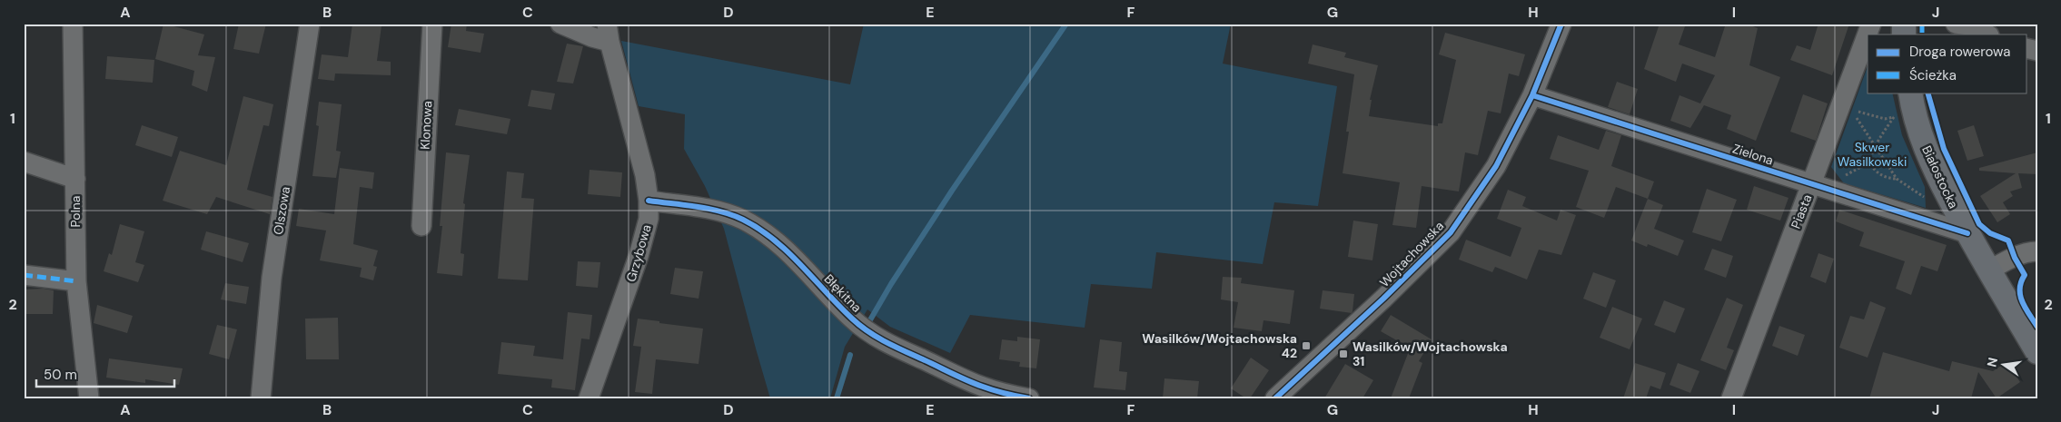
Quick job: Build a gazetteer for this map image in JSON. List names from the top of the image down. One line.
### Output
{"streets":{"main road":["Białostocka"],"street":["Klonowa","Zielona","Olszowa","Polna","Piasta","Grzybowa","Wojtachowska","Błękitna"]},"crossings":[["Zielona","Białostocka"],["Zielona","Piasta"],["Zielona","Wojtachowska"],["Grzybowa","Błękitna"]],"parks":["Skwer Wasilkowski"],"places":{"transit":["Wasilków/Wojtachowska 42","Wasilków/Wojtachowska 31"]},"legend":["Droga rowerowa","Ścieżka"],"scale_bar":"50 m","north":"left","grid":{"columns":["A","B","C","D","E","F","G","H","I","J"],"rows":["1","2"]}}
